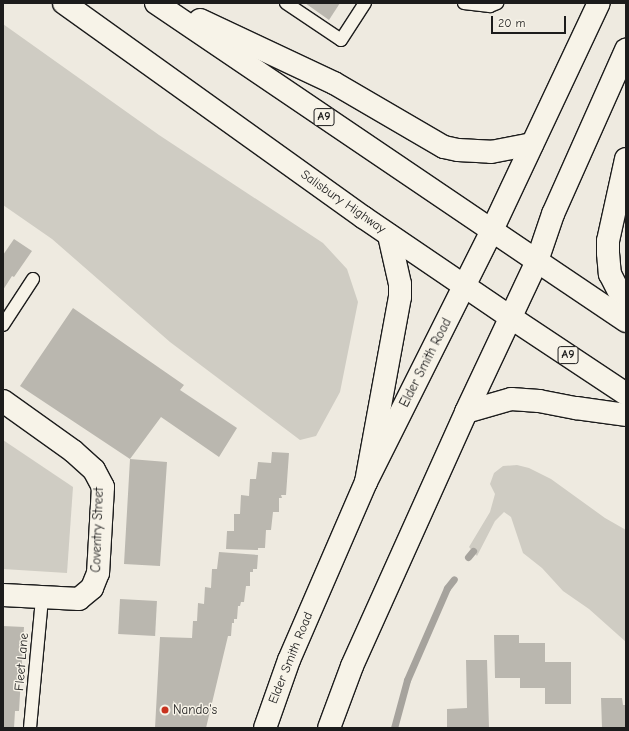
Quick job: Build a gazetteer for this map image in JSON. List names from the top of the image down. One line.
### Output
{"streets":{"main road":["A9","Salisbury Highway","Elder Smith Road","Coventry Street"],"lane":["Fleet Lane"]},"crossings":[["A9","Elder Smith Road"],["Salisbury Highway","Elder Smith Road"],["Coventry Street","Fleet Lane"]],"places":["Nando's"],"scale_bar":"20 m"}
